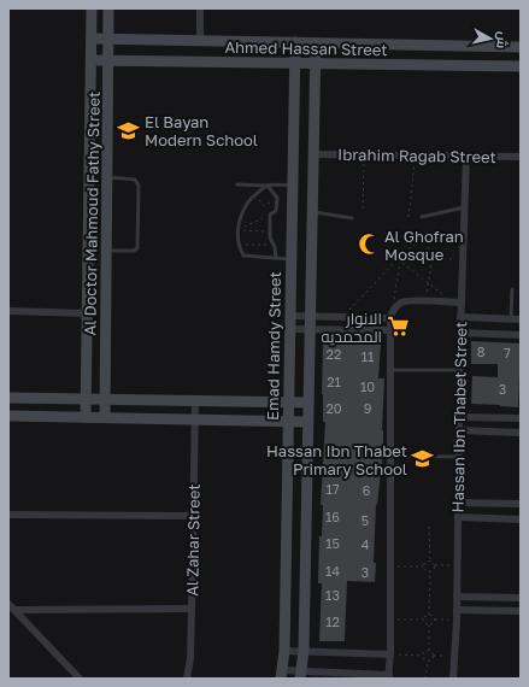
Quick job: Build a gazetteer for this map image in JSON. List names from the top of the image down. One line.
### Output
{"streets":{"street":["Ahmed Hassan Street","Ibrahim Ragab Street","Al Doctor Mahmoud Fathy Street","Emad Hamdy Street","Hassan Ibn Thabet Street","Al Zahar Street"]},"crossings":[["Ahmed Hassan Street","Al Doctor Mahmoud Fathy Street"],["Ahmed Hassan Street","Emad Hamdy Street"],["Ibrahim Ragab Street","Hassan Ibn Thabet Street"]],"places":{"school or university":["El Bayan Modern School","Hassan Ibn Thabet Primary School"],"mosque":["Al Ghofran Mosque"],"supermarket":["الانوار المحمديه"]},"house_numbers":["8","7","22","11","21","10","3","20","9","17","6","16","5","15","4","14","3","13","12"],"north":"right"}
